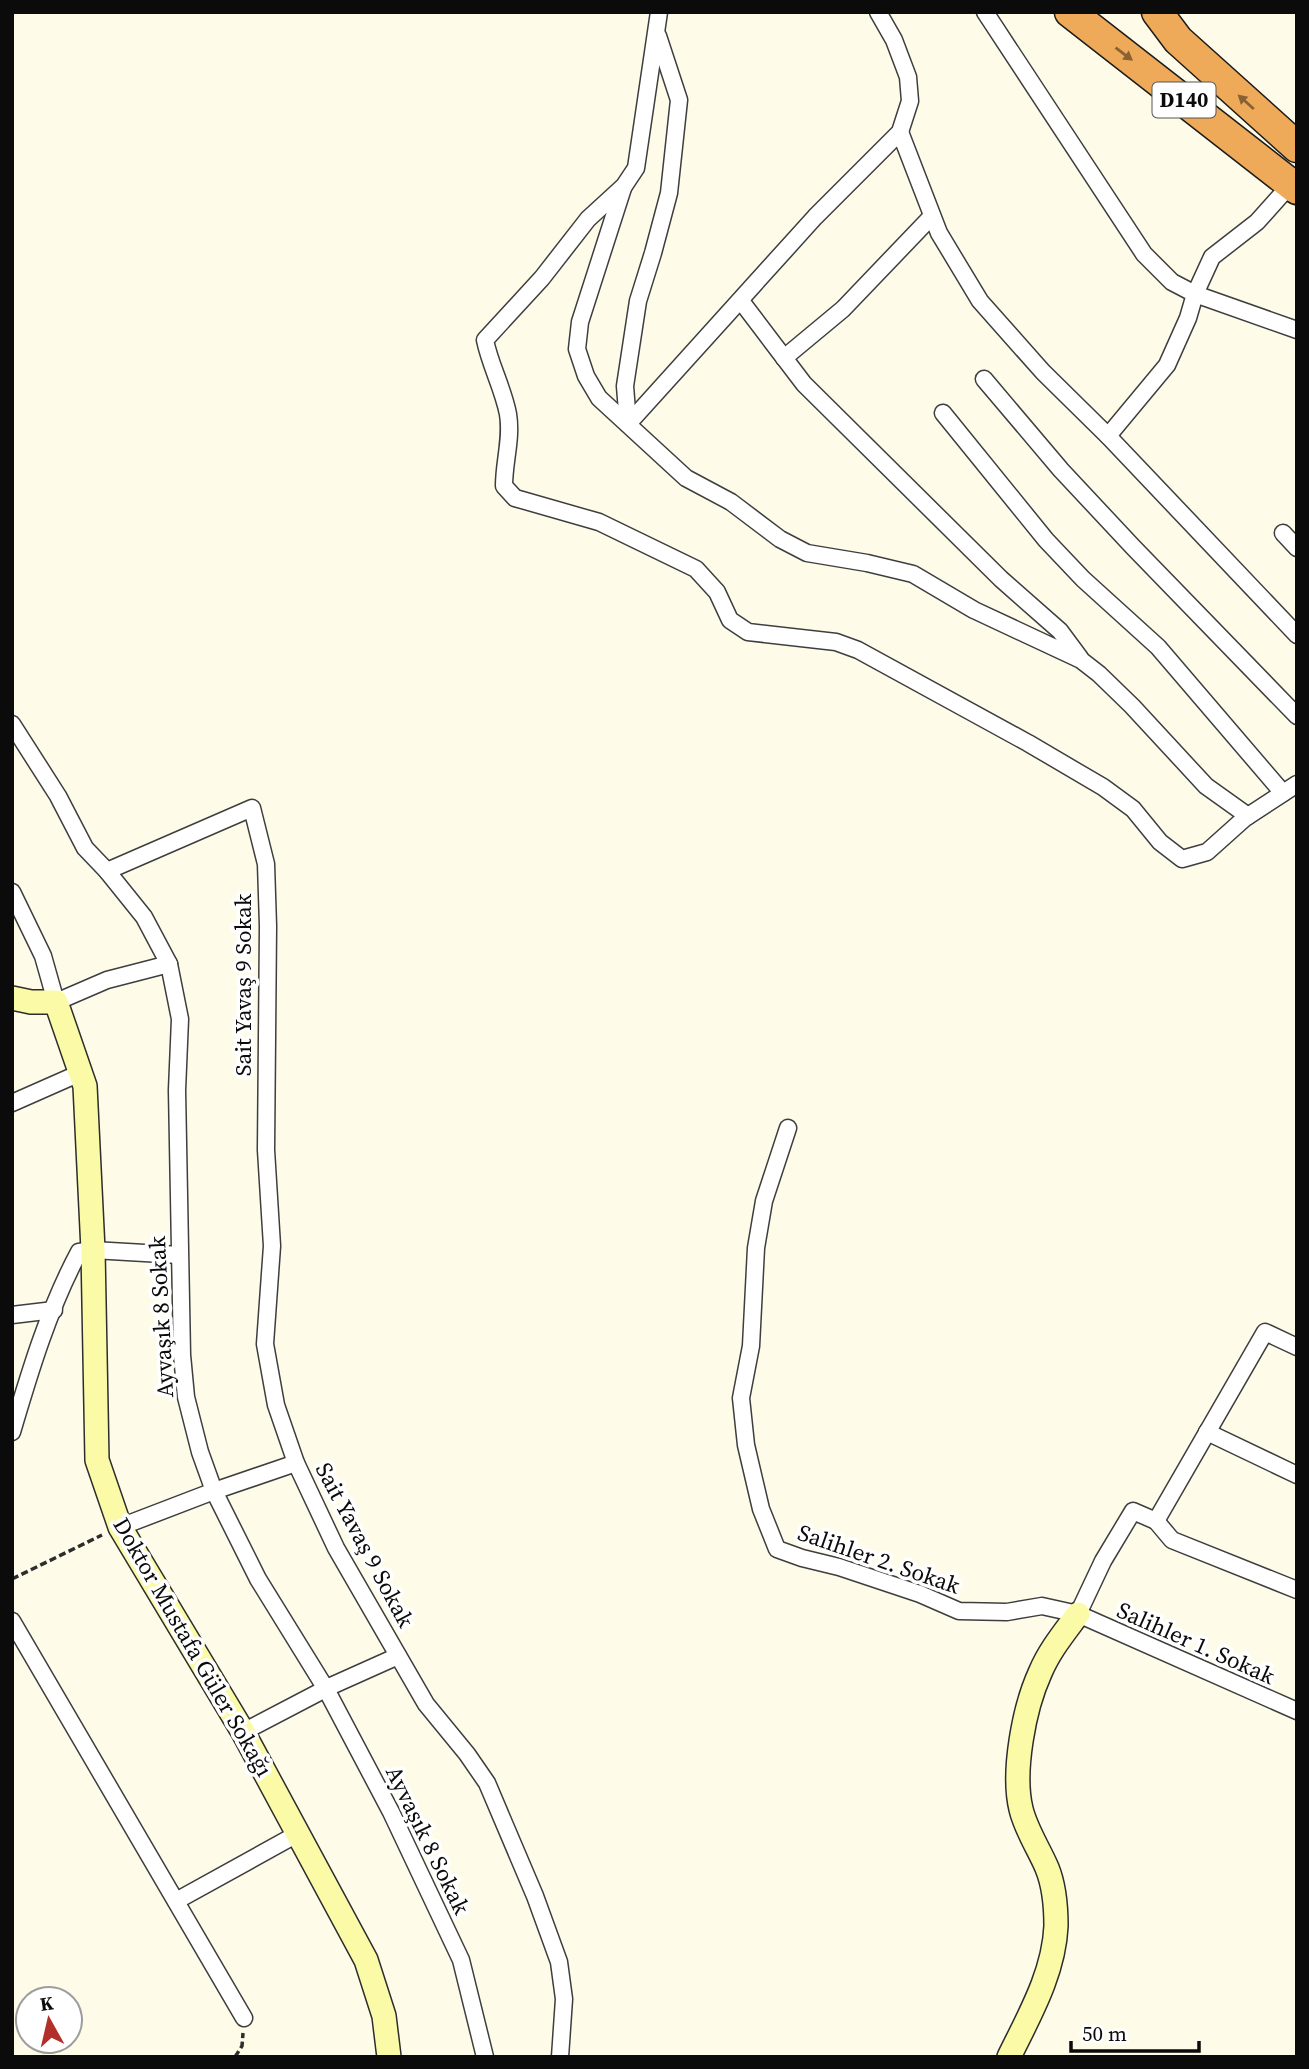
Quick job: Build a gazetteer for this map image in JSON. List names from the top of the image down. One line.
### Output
{"streets":{"highway":["D140"],"street":["Sait Yavaş 9 Sokak","Ayvaşık 8 Sokak","Salihler 2. Sokak","Salihler 1. Sokak","Doktor Mustafa Güler Sokağı"]},"crossings":[["Sait Yavaş 9 Sokak","Ayvaşık 8 Sokak"],["Salihler 2. Sokak","Salihler 1. Sokak"]],"scale_bar":"50 m","north":"top"}
